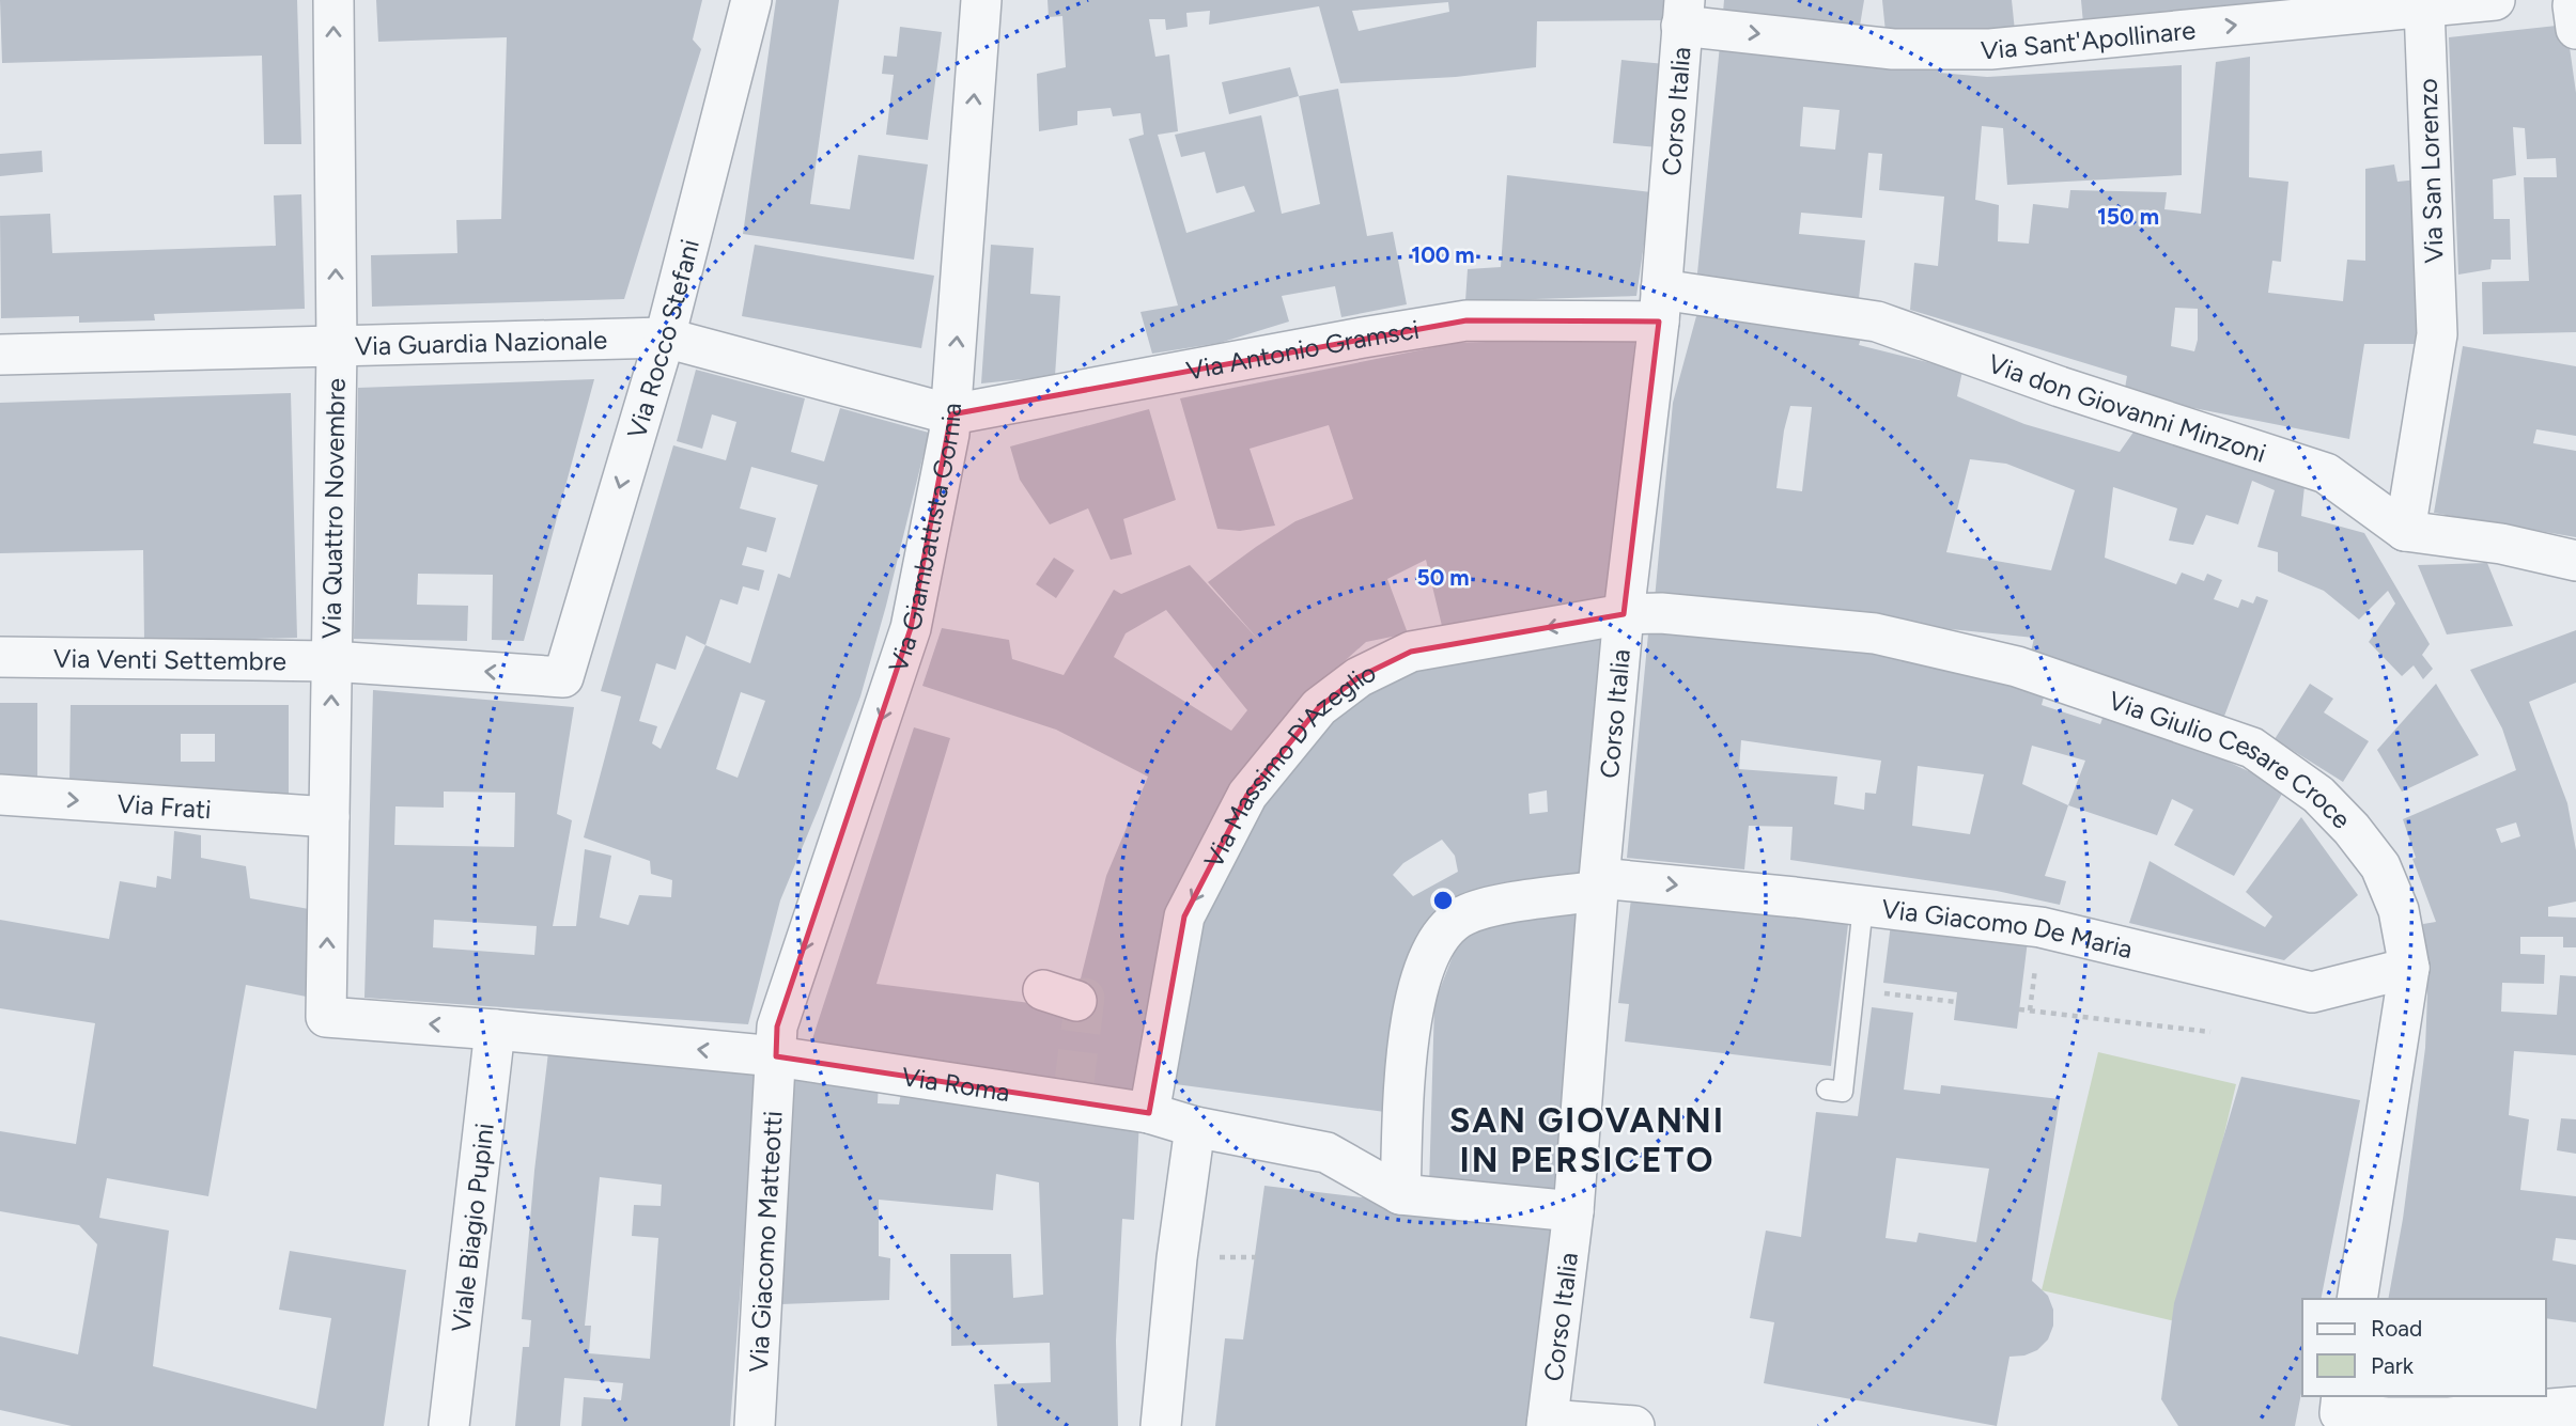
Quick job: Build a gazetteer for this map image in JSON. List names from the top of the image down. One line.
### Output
{"streets":{"street":["Via Sant'Apollinare","Corso Italia","Via San Lorenzo","Via Rocco Stefani","Via Guardia Nazionale","Via Antonio Gramsci","Via don Giovanni Minzoni","Via Quattro Novembre","Via Giambattista Gornia","Via Venti Settembre","Via Giulio Cesare Croce","Via Massimo D'Azeglio","Via Frati","Via Giacomo De Maria","Via Roma","Viale Biagio Pupini","Via Giacomo Matteotti"]},"crossings":[["Via Sant'Apollinare","Corso Italia"],["Via Sant'Apollinare","Via San Lorenzo"],["Corso Italia","Via Antonio Gramsci"],["Corso Italia","Via don Giovanni Minzoni"],["Corso Italia","Via Giulio Cesare Croce"],["Corso Italia","Via Massimo D'Azeglio"],["Corso Italia","Via Giacomo De Maria"],["Corso Italia","Via Roma"],["Via San Lorenzo","Via don Giovanni Minzoni"],["Via Rocco Stefani","Via Guardia Nazionale"],["Via Rocco Stefani","Via Venti Settembre"],["Via Guardia Nazionale","Via Antonio Gramsci"],["Via Guardia Nazionale","Via Quattro Novembre"],["Via Guardia Nazionale","Via Giambattista Gornia"],["Via Antonio Gramsci","Via don Giovanni Minzoni"],["Via Antonio Gramsci","Via Giambattista Gornia"],["Via Quattro Novembre","Via Venti Settembre"],["Via Quattro Novembre","Via Frati"],["Via Quattro Novembre","Via Roma"],["Via Giambattista Gornia","Via Roma"],["Via Giambattista Gornia","Via Giacomo Matteotti"],["Via Giulio Cesare Croce","Via Massimo D'Azeglio"],["Via Giulio Cesare Croce","Via Giacomo De Maria"],["Via Massimo D'Azeglio","Via Roma"],["Via Giacomo De Maria","Via Roma"],["Via Roma","Viale Biagio Pupini"],["Via Roma","Via Giacomo Matteotti"]],"one_way":["Via Sant'Apollinare","Via Rocco Stefani","Via Quattro Novembre","Via Venti Settembre","Via Massimo D'Azeglio","Via Frati","Via Roma"],"districts":["SAN GIOVANNI IN PERSICETO"],"legend":["Road","Park"],"rings":["150 m","100 m","50 m"]}
